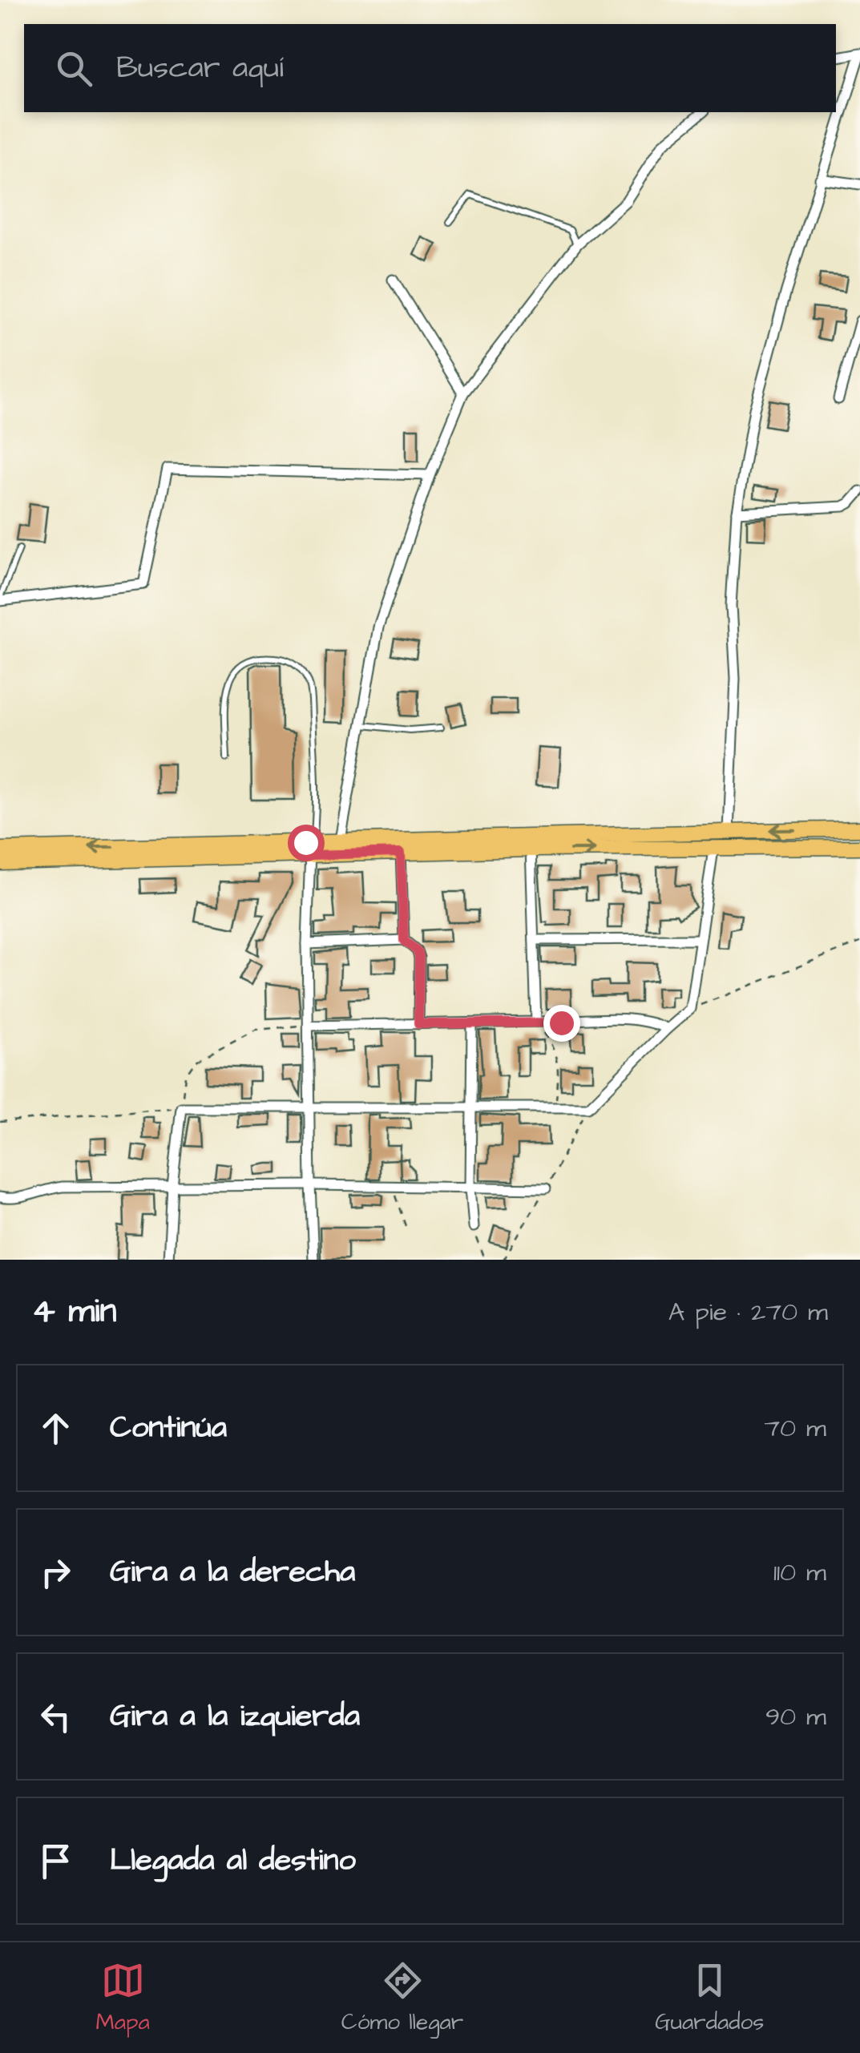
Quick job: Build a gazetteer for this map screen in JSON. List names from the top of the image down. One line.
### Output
{"page":{"search":"Buscar aquí","heading":["4 min","A pie · 270 m"],"list":[["Continúa","70 m"],["Gira a la derecha","110 m"],["Gira a la izquierda","90 m"],"Llegada al destino"],"nav":["Mapa","Cómo llegar","Guardados"]}}
